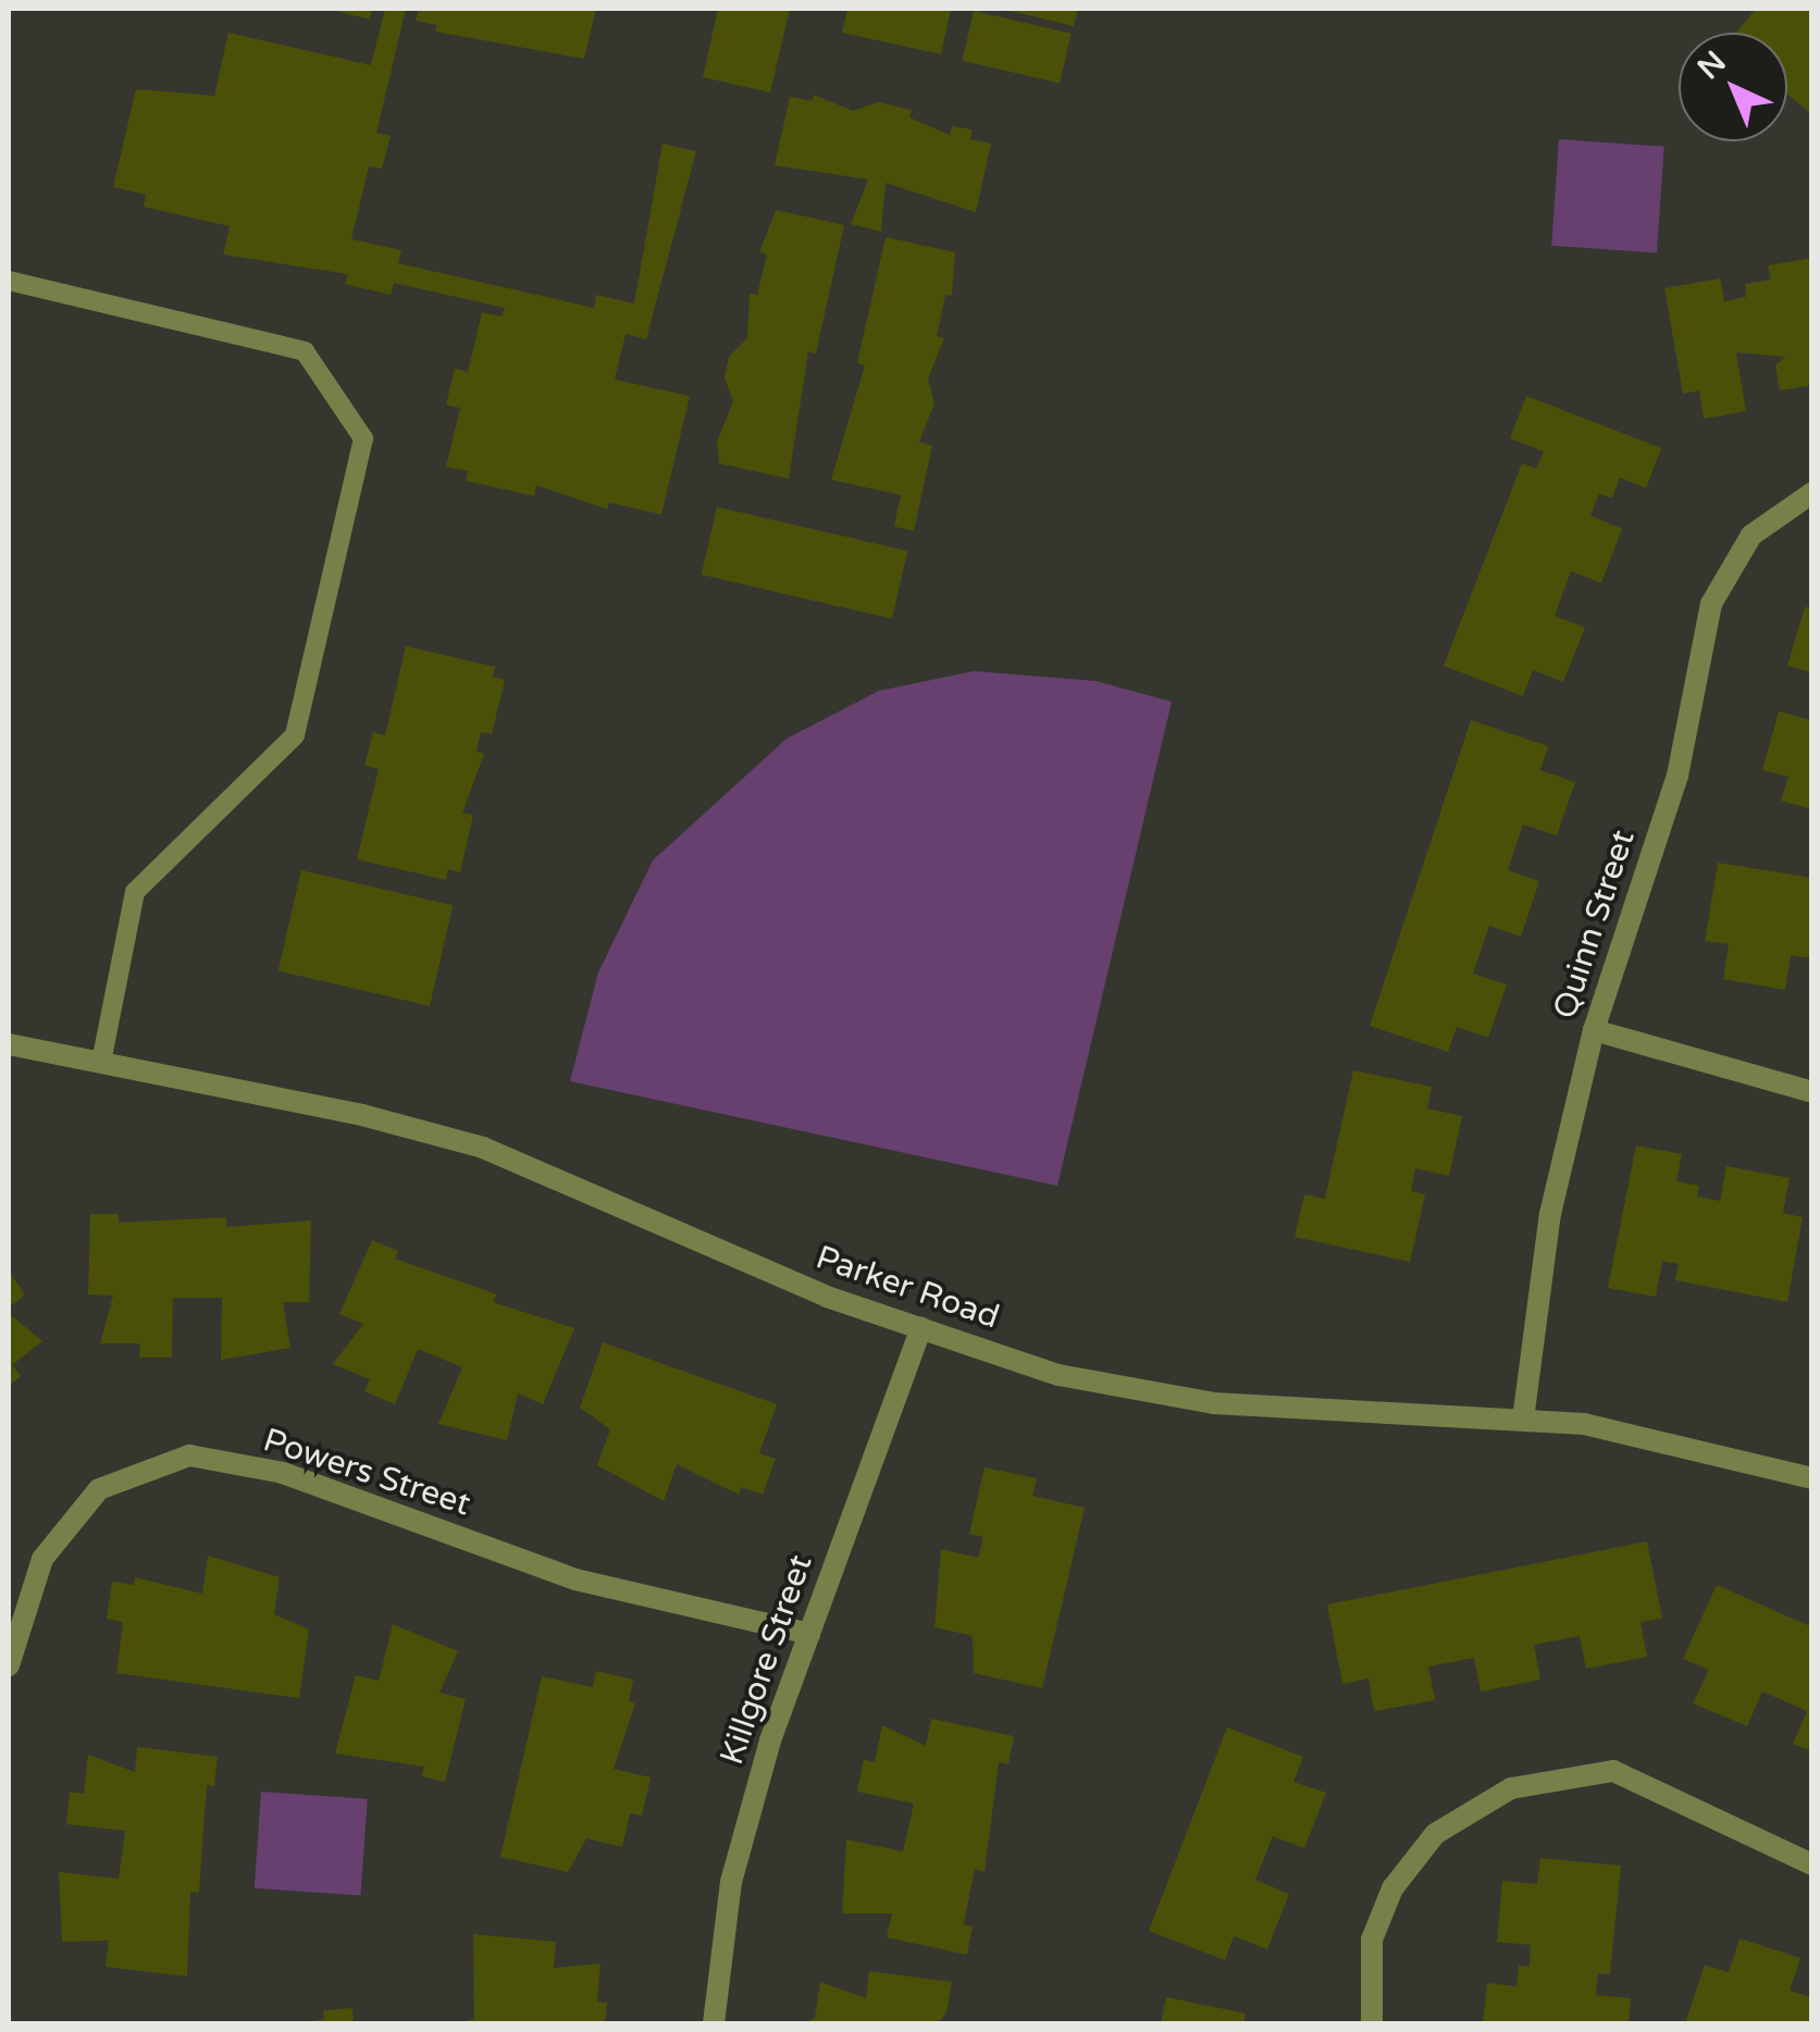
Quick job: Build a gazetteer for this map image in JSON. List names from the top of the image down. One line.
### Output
{"streets":{"street":["Quinn Street","Parker Road","Powers Street","Killgore Street"]},"crossings":[["Quinn Street","Parker Road"],["Parker Road","Killgore Street"],["Powers Street","Killgore Street"]],"north":"top left"}
